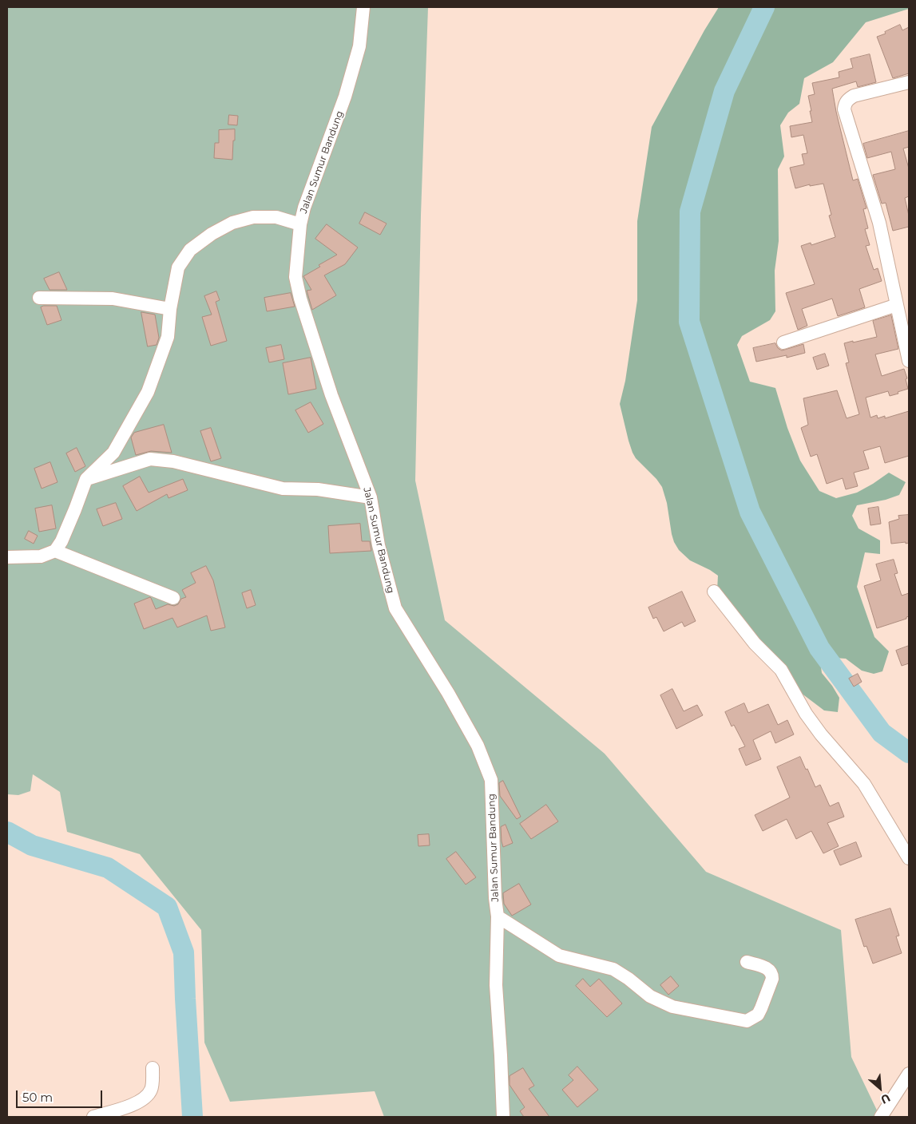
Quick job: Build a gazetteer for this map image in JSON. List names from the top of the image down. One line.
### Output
{"streets":{"street":["Jalan Sumur Bandung"]},"scale_bar":"50 m","north":"bottom right"}
